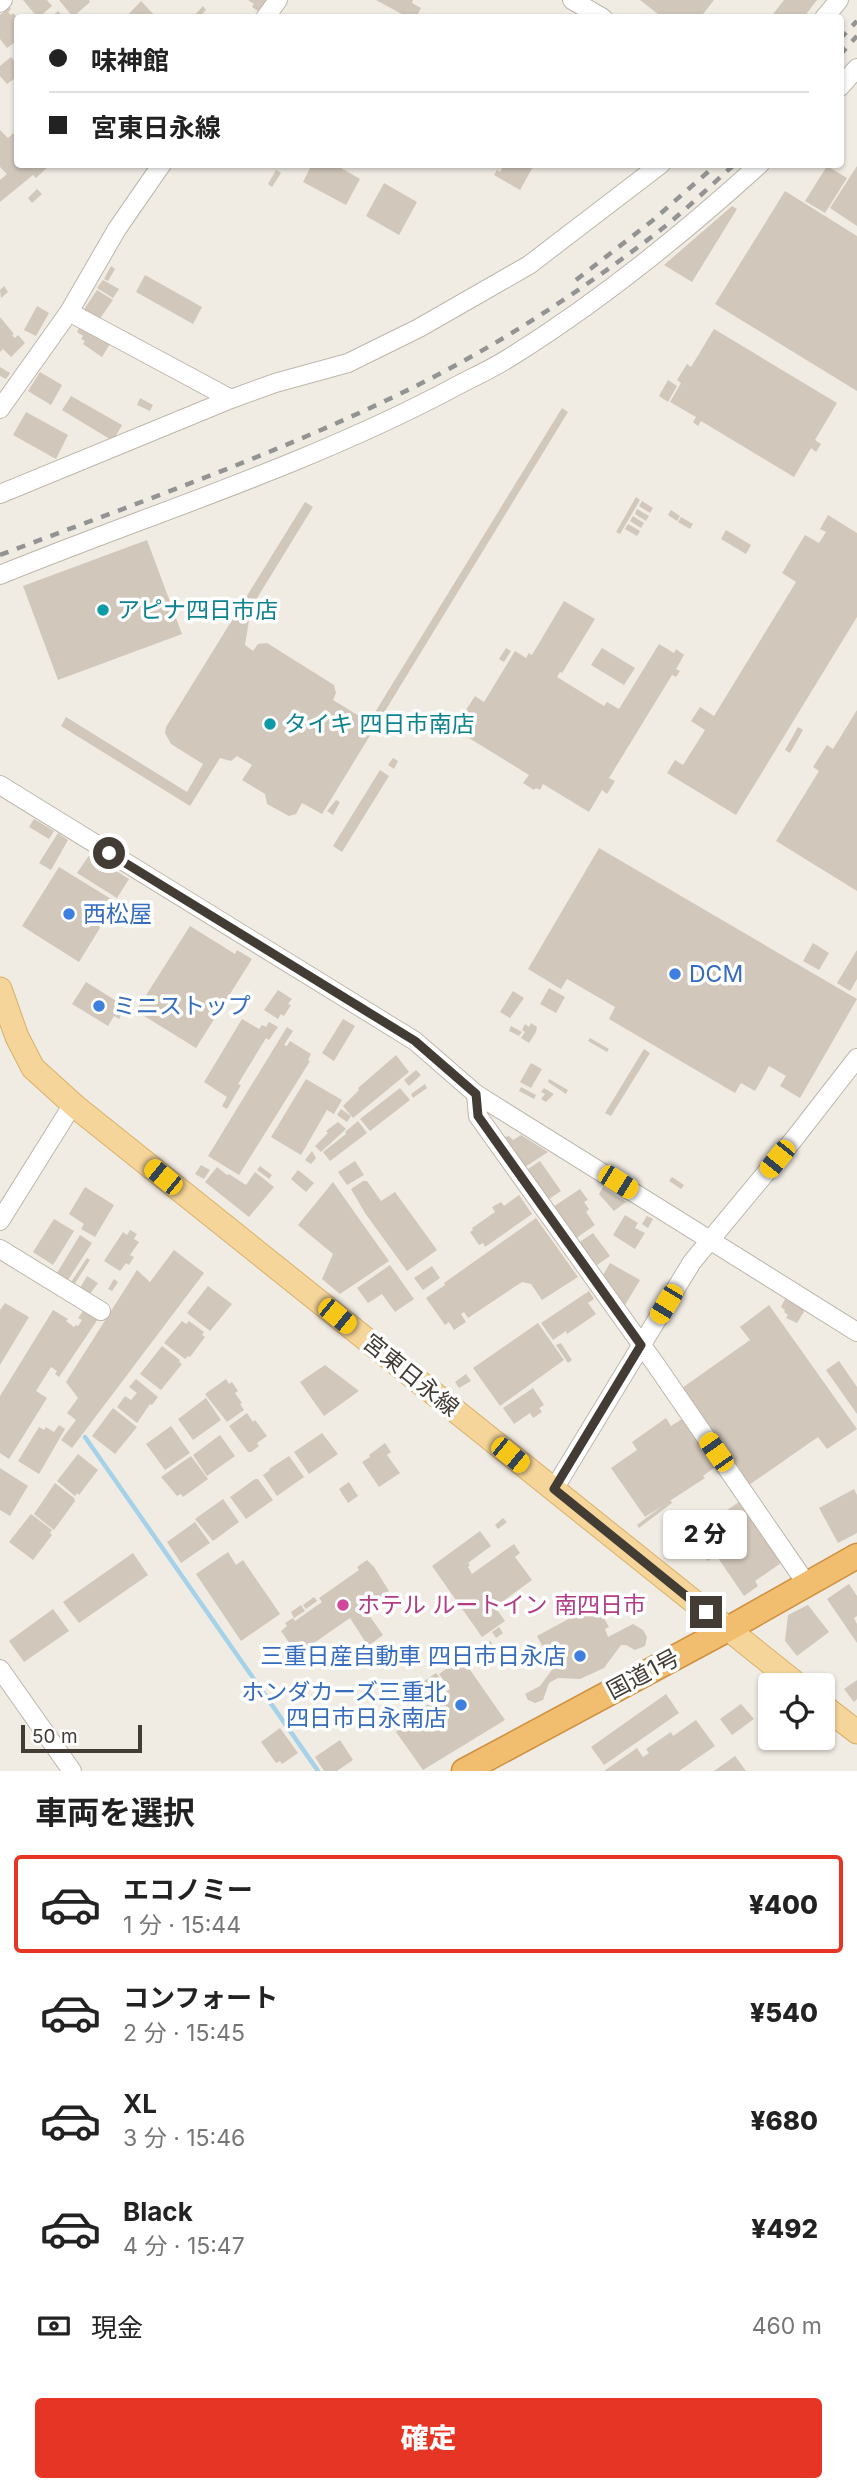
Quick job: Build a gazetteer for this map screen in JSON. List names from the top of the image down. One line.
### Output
{"streets":{"highway":["国道1号"],"main road":["宮東日永線"]},"crossings":[["宮東日永線","国道1号"]],"places":["アピナ四日市店","タイキ 四日市南店","西松屋","DCM","ミニストップ","ホテル ルートイン 南四日市","三重日産自動車 四日市日永店","ホンダカーズ三重北 四日市日永南店"],"scale_bar":"50 m","page":{"banner":["味神館","宮東日永線"],"bubble":"2 分","scale":"50 m","heading":"車両を選択","list":[{"name":"エコノミー","note":"1 分 · 15:44","value":"¥400"},{"name":"コンフォート","note":"2 分 · 15:45","value":"¥540"},{"name":"XL","note":"3 分 · 15:46","value":"¥680"},{"name":"Black","note":"4 分 · 15:47","value":"¥492"}],"pay":["現金","460 m"],"buttons":"確定"}}
